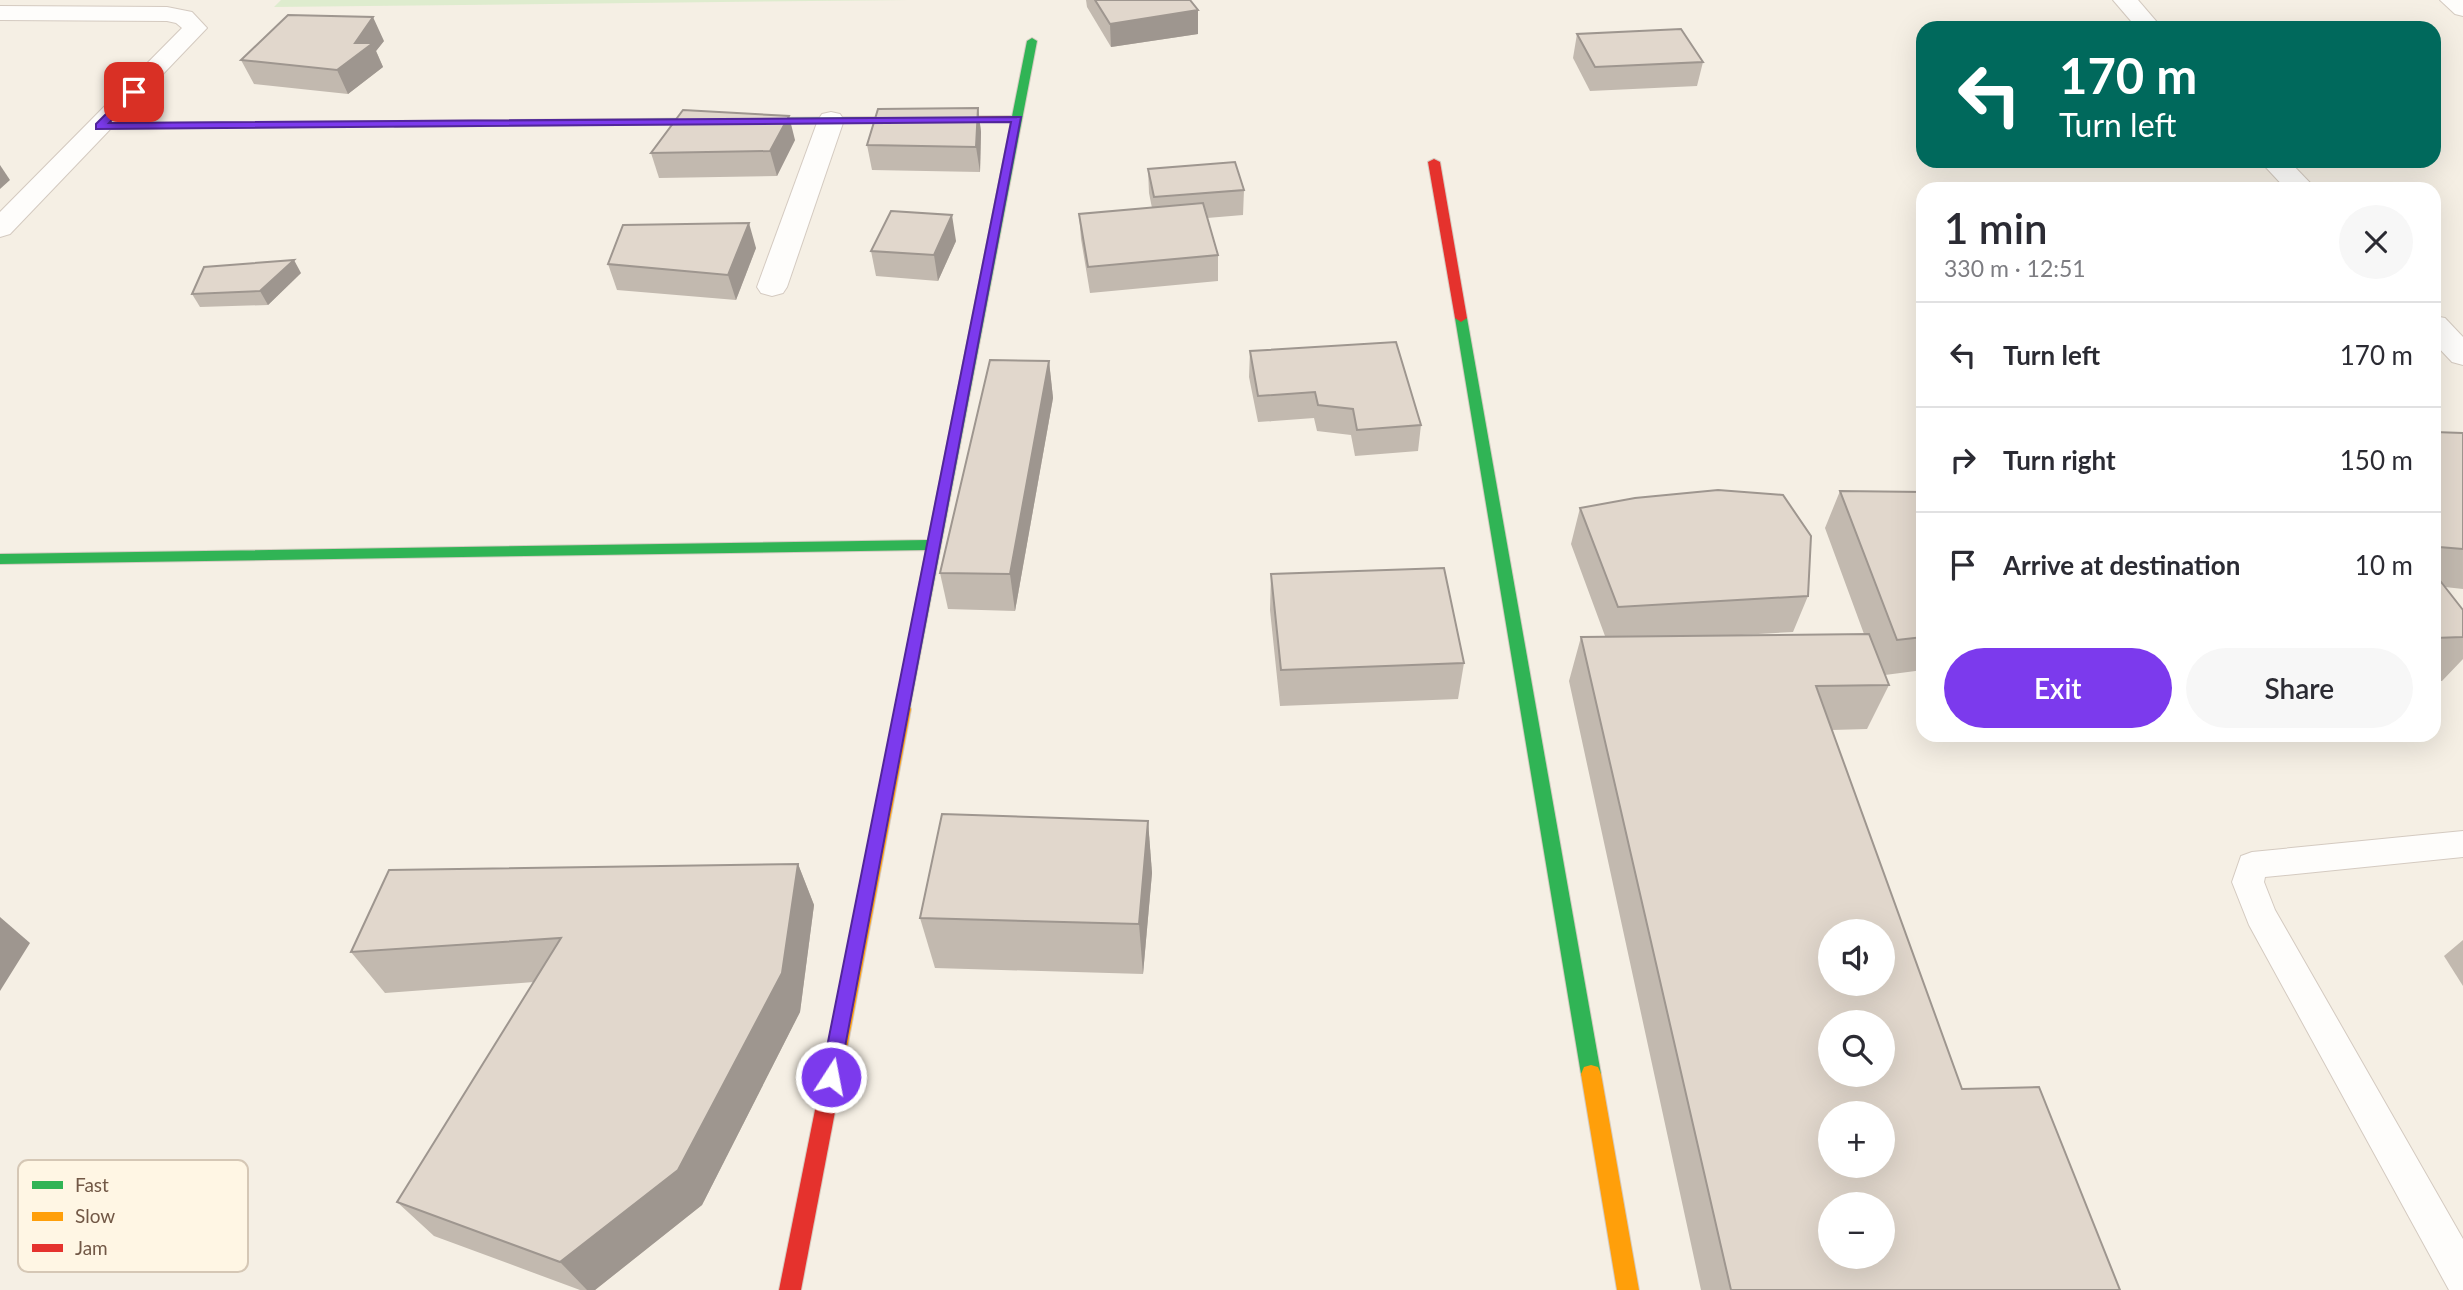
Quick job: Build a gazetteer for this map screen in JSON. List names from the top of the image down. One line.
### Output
{"legend":["Fast","Slow","Jam"],"page":{"turn":["170 m","Turn left"],"heading":["1 min","330 m · 12:51"],"list":[{"name":"Turn left","value":"170 m"},{"name":"Turn right","value":"150 m"},{"name":"Arrive at destination","value":"10 m"}],"buttons":["Exit","Share"],"map_buttons":["+","−"]}}
